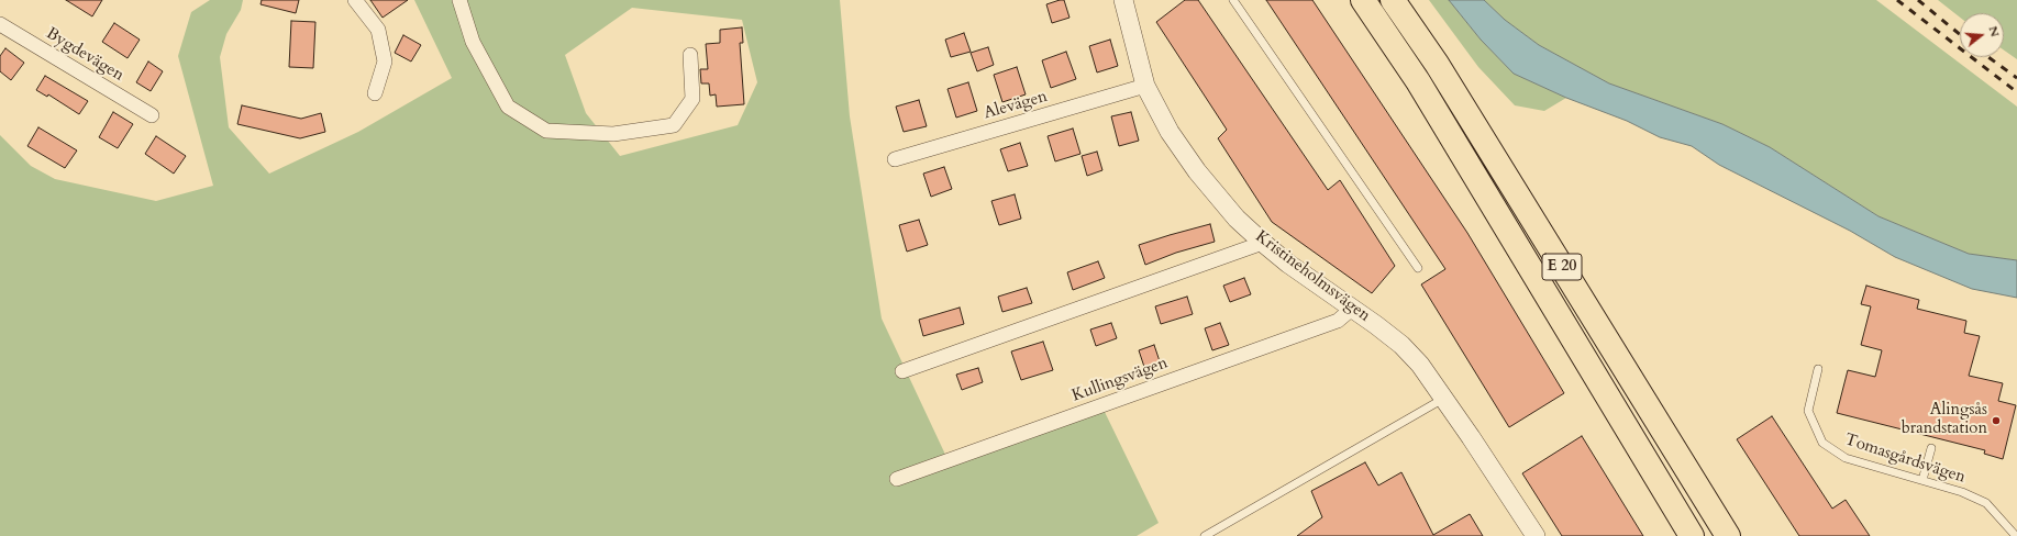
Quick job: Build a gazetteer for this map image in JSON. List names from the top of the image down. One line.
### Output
{"streets":{"highway":["E 20"],"street":["Bygdevägen","Alevägen","Kristineholmsvägen","Kullingsvägen"],"lane":["Tomasgårdsvägen"]},"crossings":[["Alevägen","Kristineholmsvägen"],["Kristineholmsvägen","Kullingsvägen"]],"places":["Alingsås brandstation"],"north":"right"}
